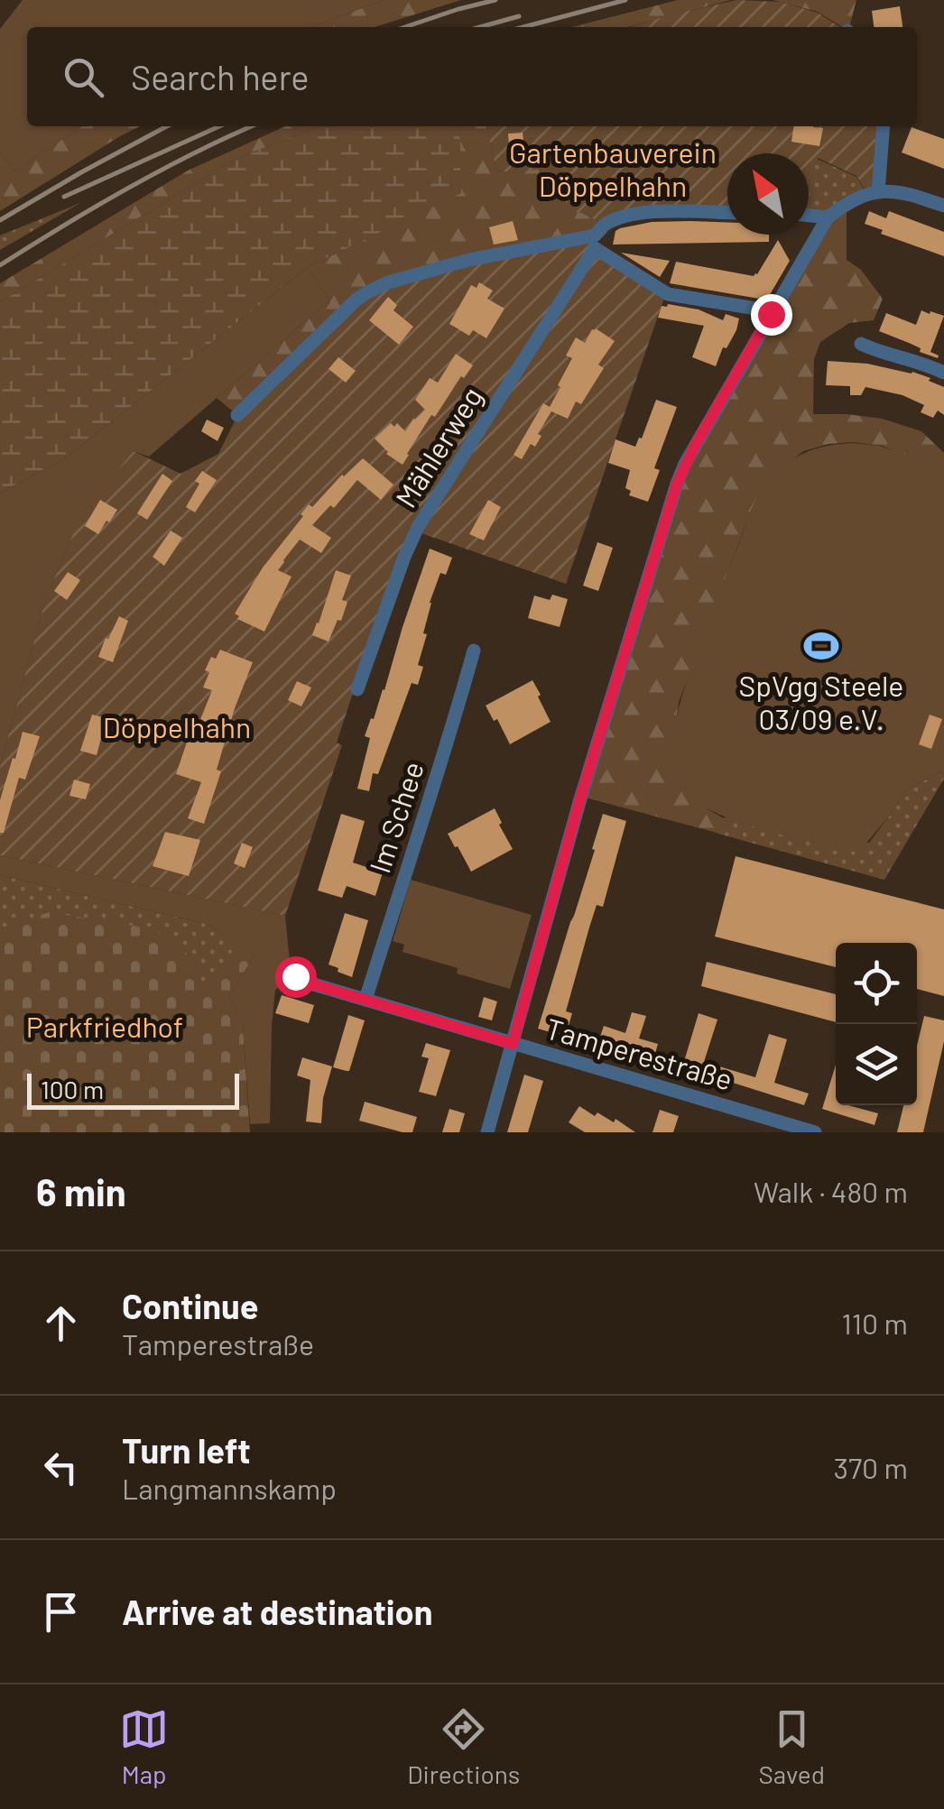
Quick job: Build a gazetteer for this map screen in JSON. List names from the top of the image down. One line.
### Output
{"streets":{"street":["Mählerweg","Im Schee","Tamperestraße"]},"crossings":[["Im Schee","Tamperestraße"]],"parks":["Gartenbauverein Döppelhahn","Döppelhahn","Parkfriedhof"],"places":{"sports":["SpVgg Steele 03/09 e.V."]},"scale_bar":"100 m","north":"top left","page":{"search":"Search here","scale":"100 m","heading":["6 min","Walk · 480 m"],"list":[["Continue","Tamperestraße","110 m"],["Turn left","Langmannskamp","370 m"],"Arrive at destination"],"nav":["Map","Directions","Saved"]}}
